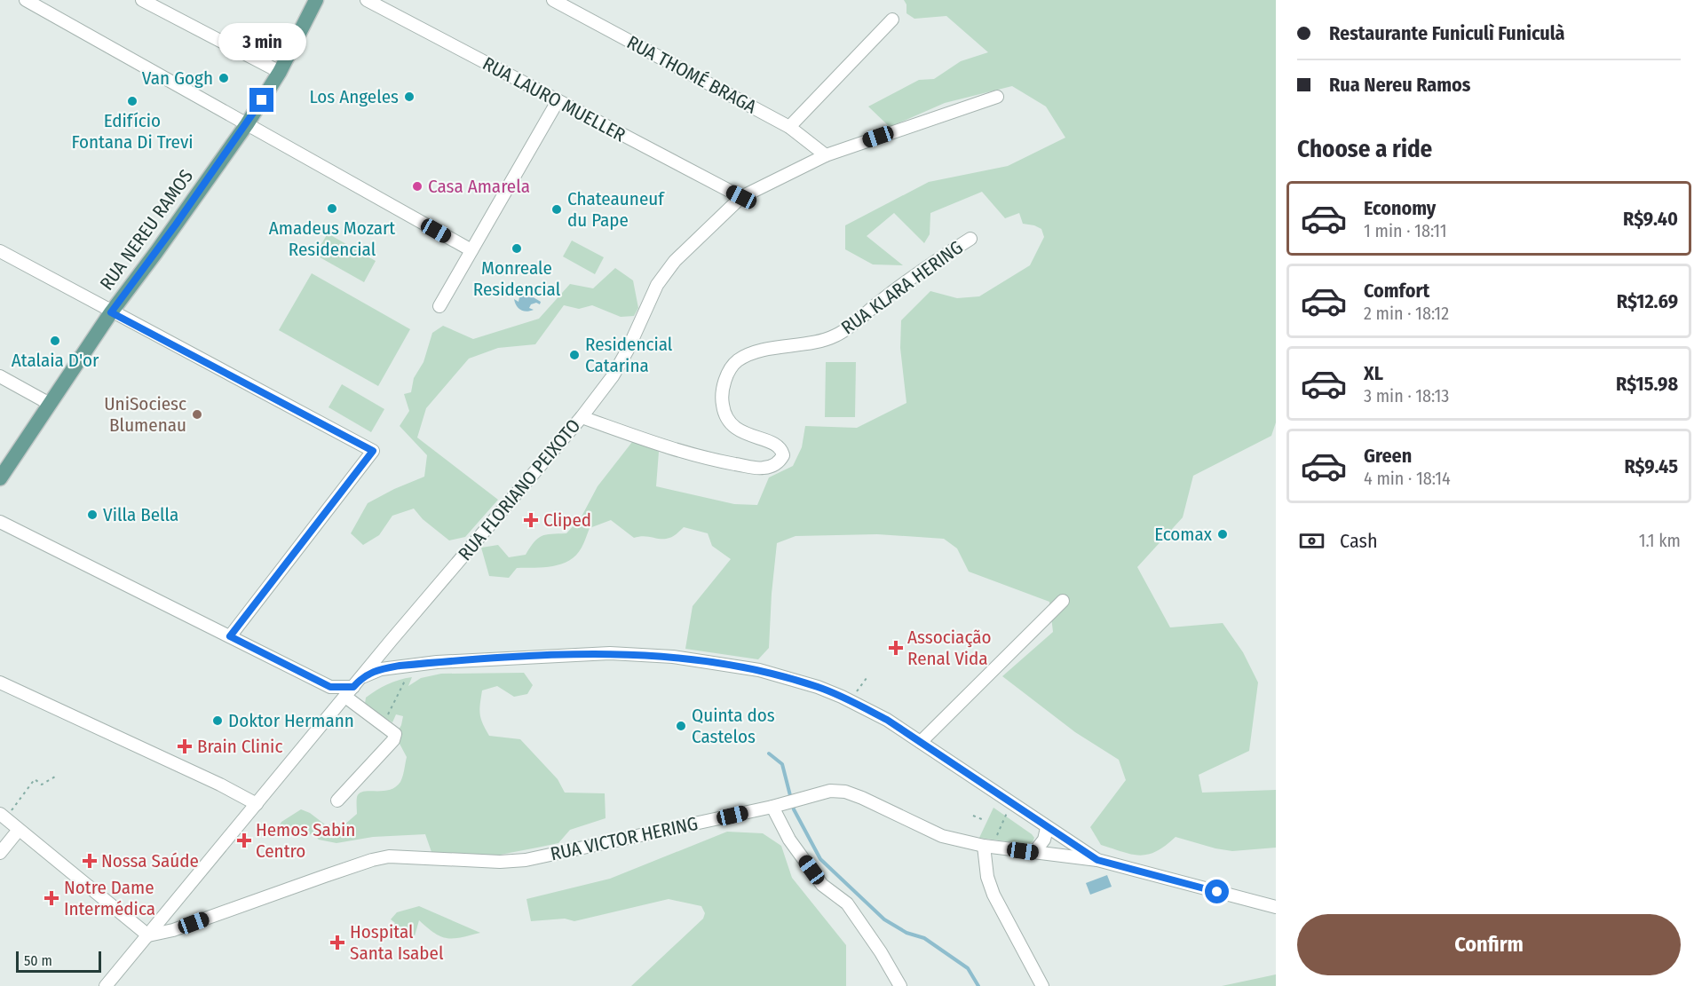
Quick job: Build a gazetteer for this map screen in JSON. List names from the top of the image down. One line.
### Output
{"streets":{"main road":["RUA NEREU RAMOS"],"street":["RUA THOMÉ BRAGA","RUA LAURO MUELLER","RUA KLARA HERING","RUA FLORIANO PEIXOTO","RUA VICTOR HERING"]},"crossings":[["RUA THOMÉ BRAGA","RUA FLORIANO PEIXOTO"],["RUA LAURO MUELLER","RUA FLORIANO PEIXOTO"],["RUA KLARA HERING","RUA FLORIANO PEIXOTO"],["RUA FLORIANO PEIXOTO","RUA VICTOR HERING"]],"places":{"other":["Van Gogh","Los Angeles","Edifício Fontana Di Trevi","Casa Amarela","Amadeus Mozart Residencial","Chateauneuf du Pape","Monreale Residencial","Atalaia D'or","Residencial Catarina","UniSociesc Blumenau","Villa Bella","Ecomax","Doktor Hermann","Quinta dos Castelos"],"health":["Cliped","Associação Renal Vida","Brain Clinic","Hemos Sabin Centro","Nossa Saúde","Notre Dame Intermédica","Hospital Santa Isabel"]},"scale_bar":"50 m","page":{"banner":["Restaurante Funiculì Funiculà","Rua Nereu Ramos"],"bubble":"3 min","heading":"Choose a ride","list":[{"name":"Economy","note":"1 min · 18:11","value":"R$9.40"},{"name":"Comfort","note":"2 min · 18:12","value":"R$12.69"},{"name":"XL","note":"3 min · 18:13","value":"R$15.98"},{"name":"Green","note":"4 min · 18:14","value":"R$9.45"}],"pay":["Cash","1.1 km"],"buttons":"Confirm","scale":"50 m"}}
